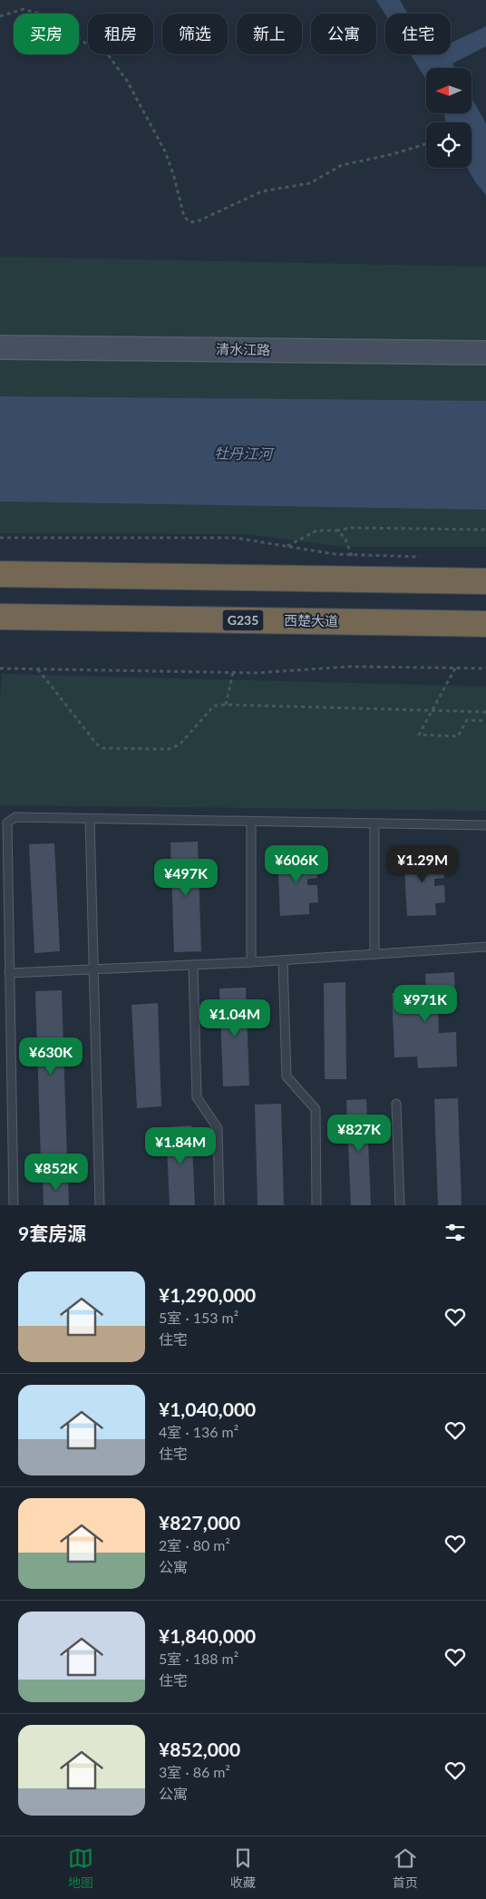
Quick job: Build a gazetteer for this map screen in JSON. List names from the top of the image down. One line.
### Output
{"streets":{"highway":["G235","西楚大道"],"street":["清水江路"]},"water":["牡丹江河"],"north":"left","page":{"chip":["买房","租房","筛选","新上","公寓","住宅"],"price":["¥606K","¥1.29M","¥497K","¥971K","¥1.04M","¥630K","¥827K","¥1.84M","¥852K"],"heading":"9套房源","list":[{"name":"¥1,290,000","note":"5室 · 153 m² · 住宅"},{"name":"¥1,040,000","note":"4室 · 136 m² · 住宅"},{"name":"¥827,000","note":"2室 · 80 m² · 公寓"},{"name":"¥1,840,000","note":"5室 · 188 m² · 住宅"},{"name":"¥852,000","note":"3室 · 86 m² · 公寓"}],"tabs":["地图","收藏","首页"]}}
